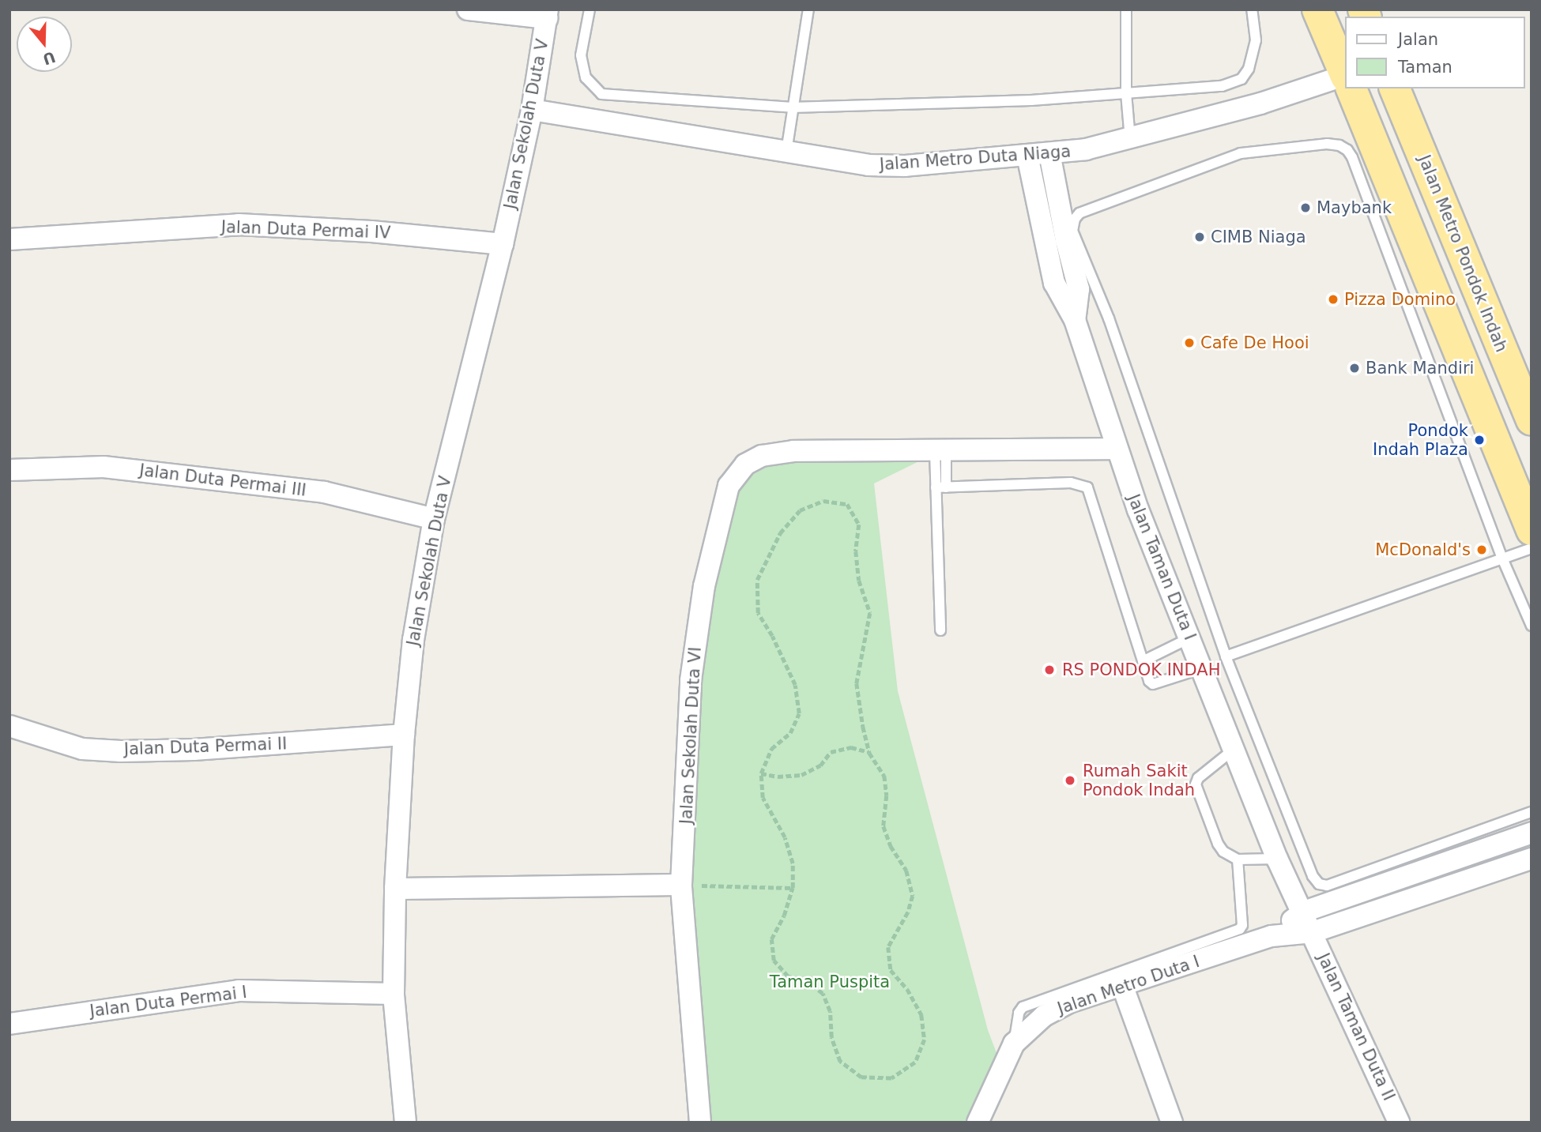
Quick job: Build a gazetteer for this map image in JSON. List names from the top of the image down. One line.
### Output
{"streets":{"highway":["Jalan Metro Pondok Indah"],"street":["Jalan Sekolah Duta V","Jalan Metro Duta Niaga","Jalan Duta Permai IV","Jalan Duta Permai III","Jalan Taman Duta I","Jalan Sekolah Duta VI","Jalan Duta Permai II","Jalan Metro Duta I","Jalan Duta Permai I","Jalan Taman Duta II"]},"crossings":[["Jalan Sekolah Duta V","Jalan Metro Duta Niaga"],["Jalan Sekolah Duta V","Jalan Duta Permai IV"],["Jalan Sekolah Duta V","Jalan Duta Permai III"],["Jalan Sekolah Duta V","Jalan Duta Permai II"],["Jalan Sekolah Duta V","Jalan Duta Permai I"],["Jalan Metro Duta Niaga","Jalan Taman Duta I"],["Jalan Taman Duta I","Jalan Sekolah Duta VI"],["Jalan Taman Duta I","Jalan Metro Duta I"],["Jalan Taman Duta I","Jalan Taman Duta II"],["Jalan Metro Duta I","Jalan Taman Duta II"]],"parks":["Taman Puspita"],"places":["Maybank","CIMB Niaga","Pizza Domino","Cafe De Hooi","Bank Mandiri","Pondok Indah Plaza","McDonald's","RS PONDOK INDAH","Rumah Sakit Pondok Indah"],"legend":["Jalan","Taman"],"north":"bottom"}
